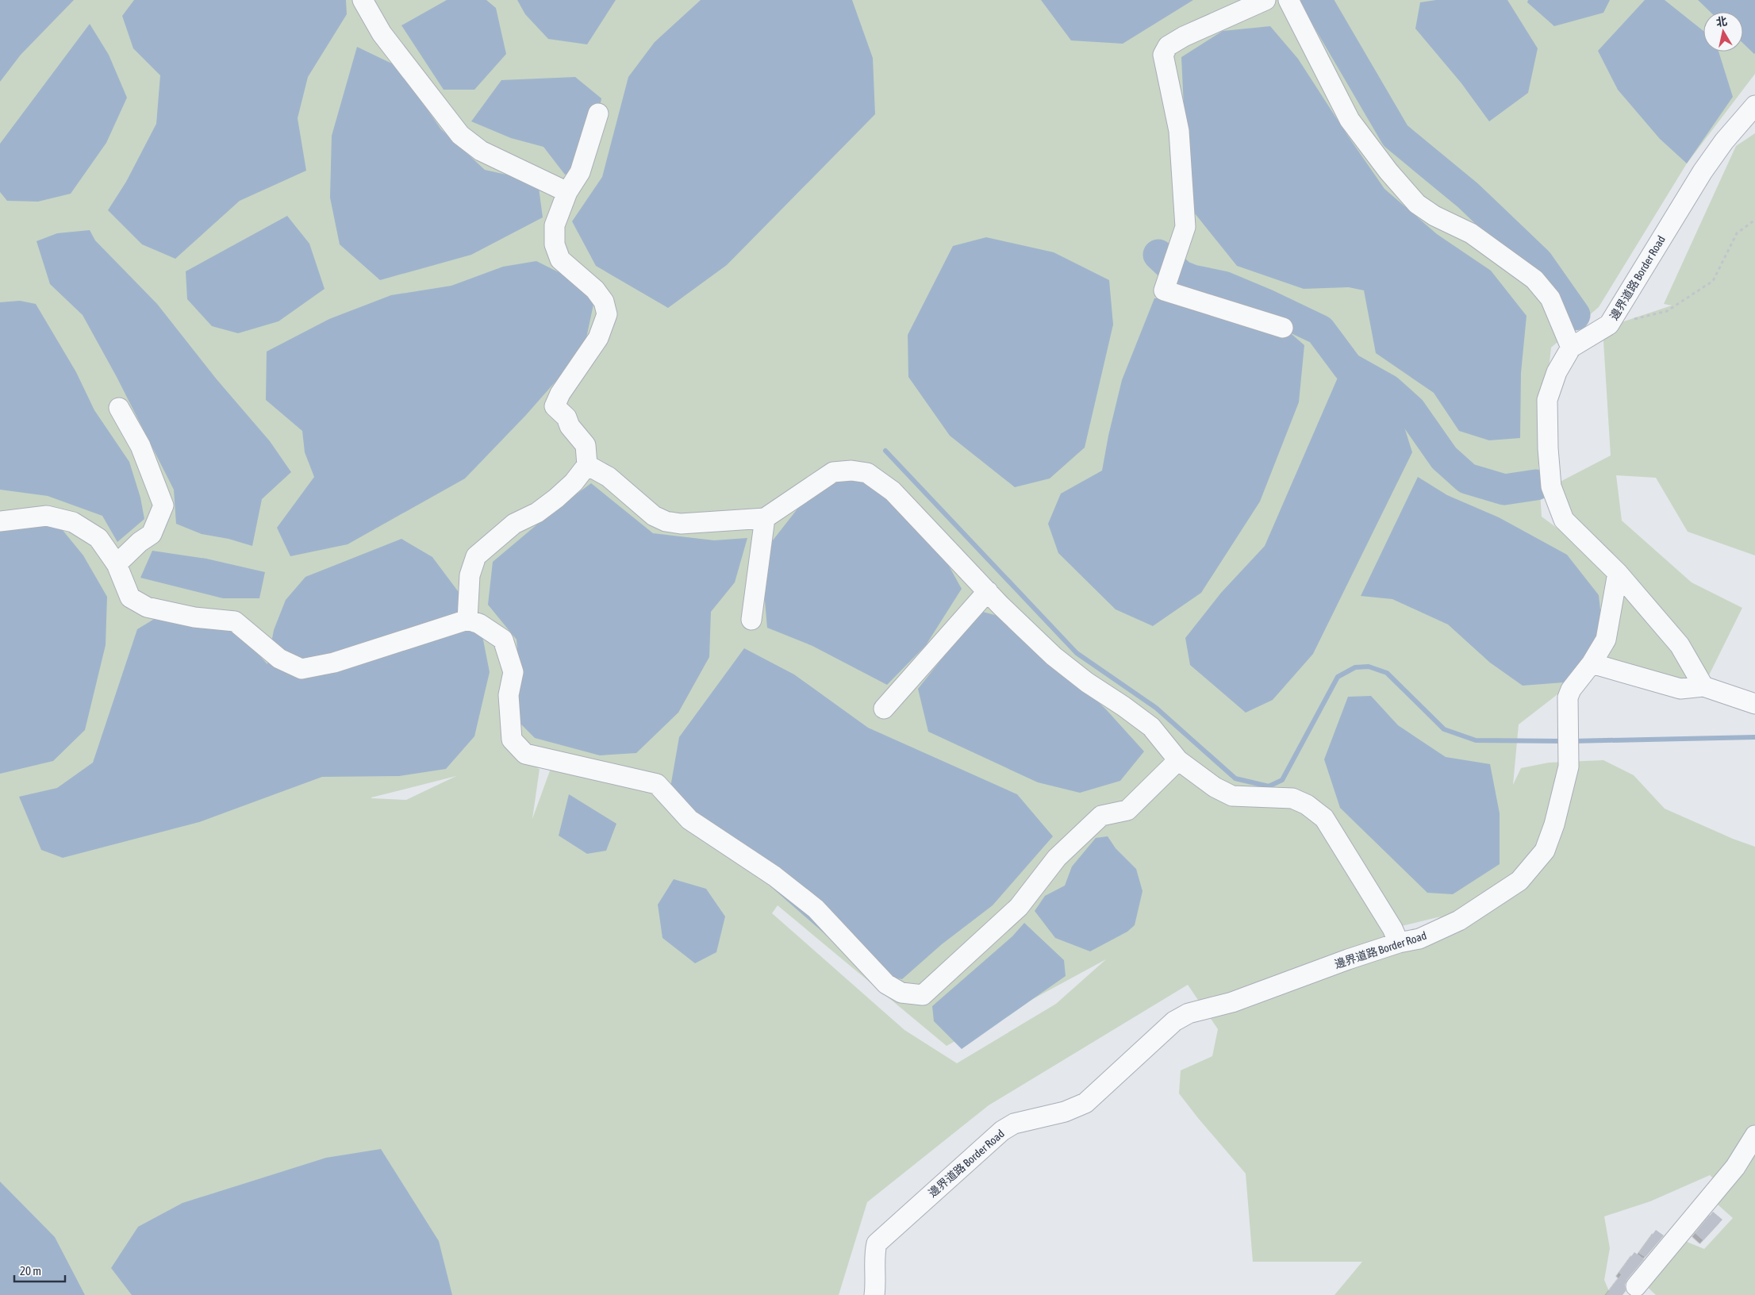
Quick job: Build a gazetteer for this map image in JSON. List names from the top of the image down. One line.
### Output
{"streets":{"street":["邊界道路 Border Road"]},"scale_bar":"20 m","north":"top"}
